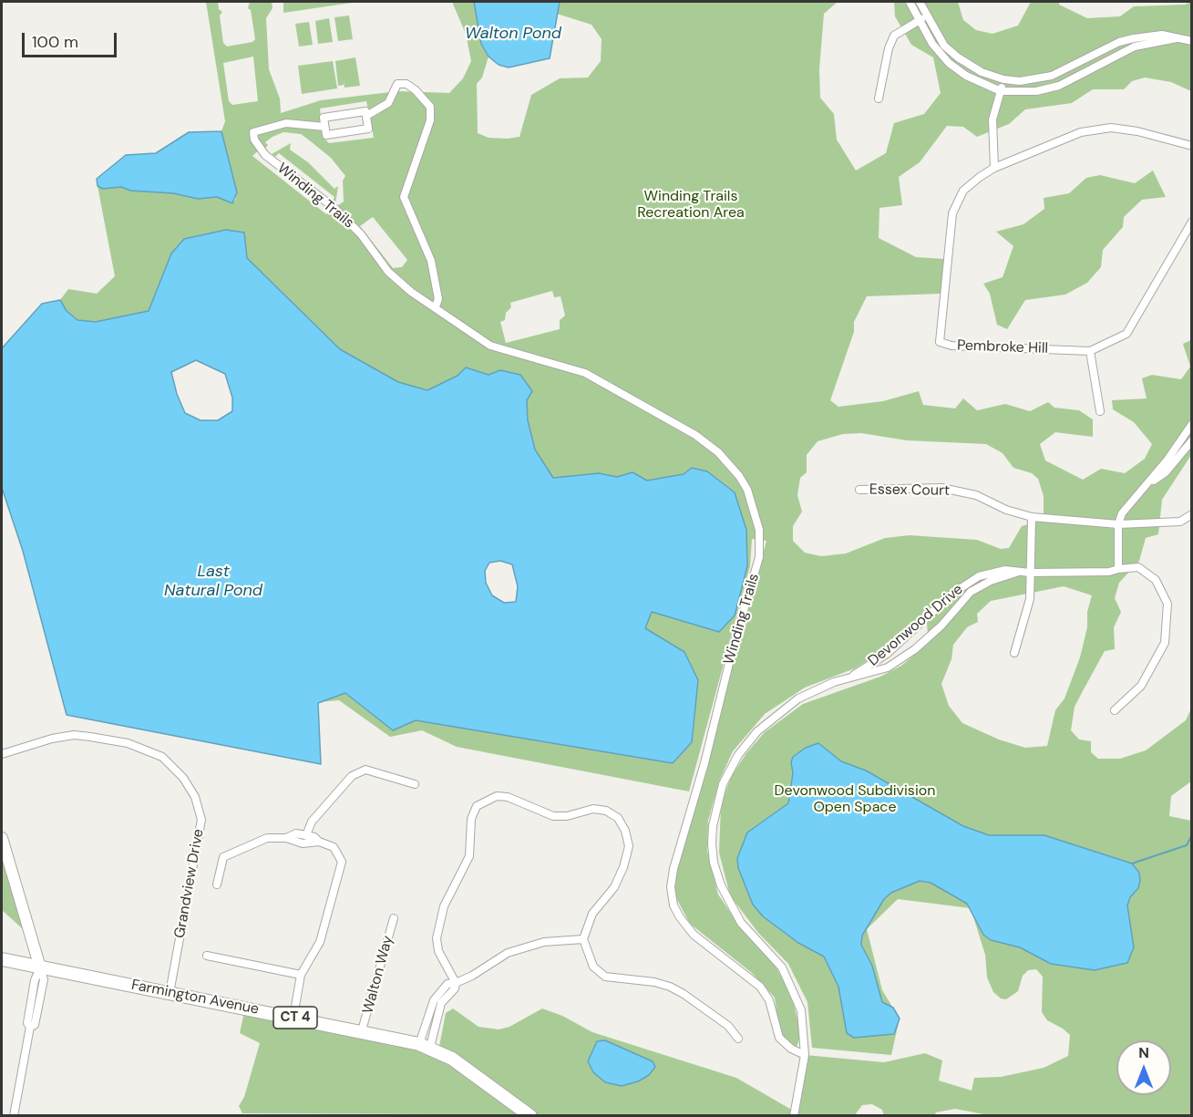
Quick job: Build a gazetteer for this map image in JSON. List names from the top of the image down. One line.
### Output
{"streets":{"main road":["Farmington Avenue","CT 4"],"street":["Winding Trails","Pembroke Hill","Essex Court","Devonwood Drive","Grandview Drive","Walton Way"]},"crossings":[["Winding Trails","Devonwood Drive"],["Grandview Drive","Farmington Avenue"],["Walton Way","Farmington Avenue"]],"water":["Walton Pond","Last Natural Pond"],"parks":["Winding Trails Recreation Area","Devonwood Subdivision Open Space"],"scale_bar":"100 m","north":"top"}
